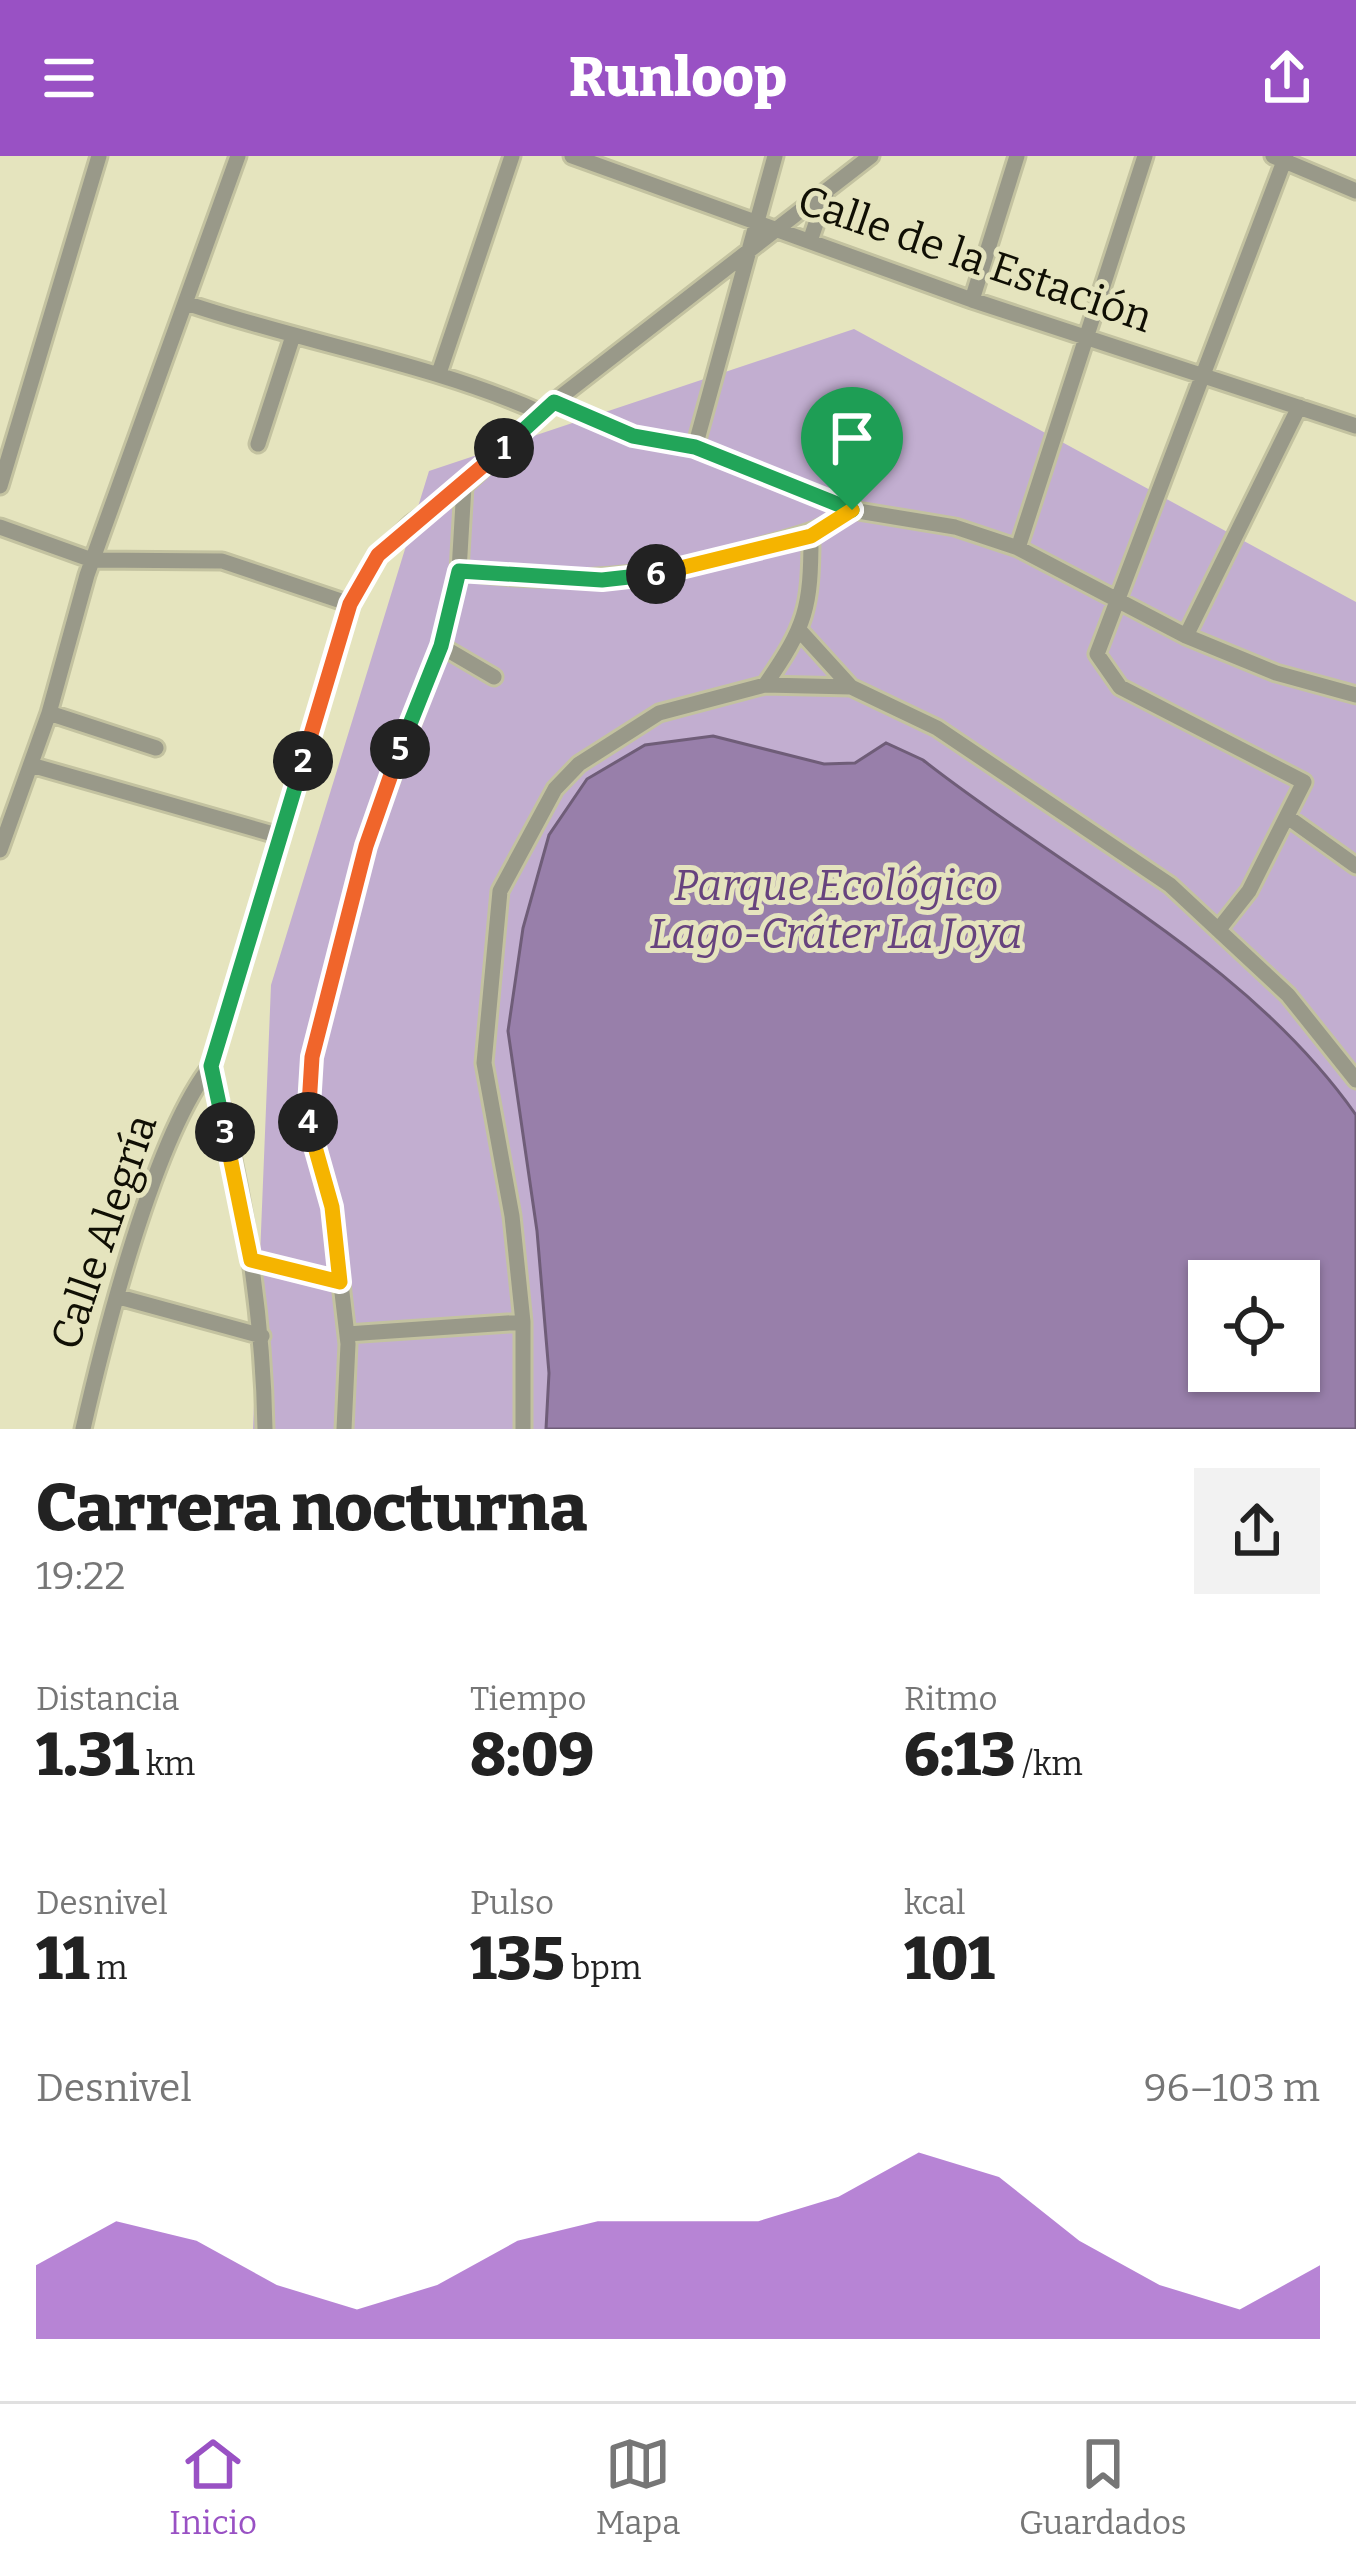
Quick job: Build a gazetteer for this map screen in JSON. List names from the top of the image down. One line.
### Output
{"streets":{"street":["Calle de la Estación","Calle Alegría"]},"crossings":[["Calle de la Estación","Calle Alegría"]],"parks":["Parque Ecológico Lago-Cráter La Joya"],"page":{"header":"Runloop","pins":["1","6","5","2","4","3"],"heading":["Carrera nocturna","19:22"],"stats":[["Distancia","1.31 km"],["Tiempo","8:09"],["Ritmo","6:13 /km"],["Desnivel","11 m"],["Pulso","135 bpm"],["kcal","101"]],"chart":["Desnivel","96–103 m"],"tabs":["Inicio","Mapa","Guardados"]}}
